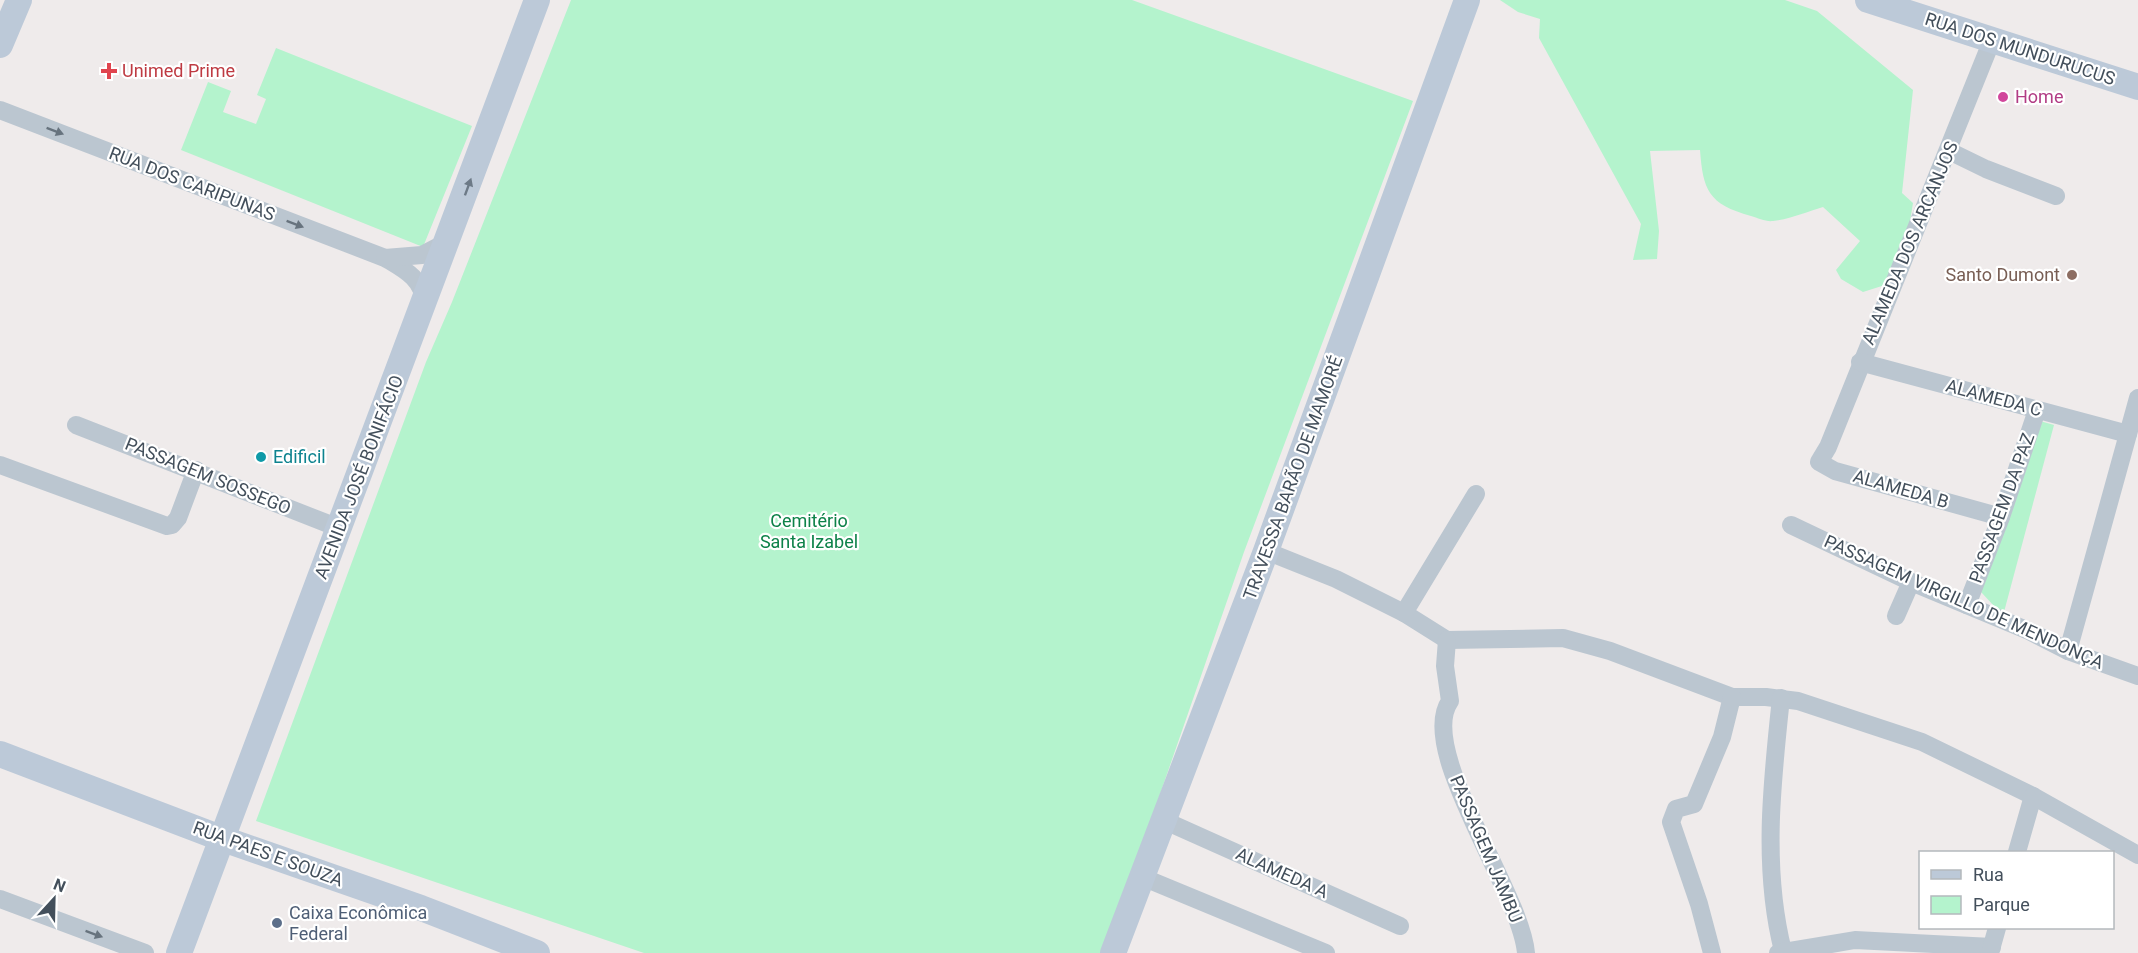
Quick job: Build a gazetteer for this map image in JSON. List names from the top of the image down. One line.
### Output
{"streets":{"street":["RUA DOS MUNDURUCUS","RUA DOS CARIPUNAS","ALAMEDA DOS ARCANJOS","ALAMEDA C","PASSAGEM SOSSEGO","AVENIDA JOSÉ BONIFÁCIO","TRAVESSA BARÃO DE MAMORÉ","ALAMEDA B","PASSAGEM DA PAZ","PASSAGEM VIRGILLO DE MENDONÇA","PASSAGEM JAMBU","RUA PAES E SOUZA","ALAMEDA A"]},"crossings":[["RUA DOS MUNDURUCUS","ALAMEDA DOS ARCANJOS"],["RUA DOS CARIPUNAS","AVENIDA JOSÉ BONIFÁCIO"],["ALAMEDA DOS ARCANJOS","ALAMEDA C"],["ALAMEDA DOS ARCANJOS","ALAMEDA B"],["ALAMEDA C","PASSAGEM DA PAZ"],["PASSAGEM SOSSEGO","AVENIDA JOSÉ BONIFÁCIO"],["AVENIDA JOSÉ BONIFÁCIO","RUA PAES E SOUZA"],["TRAVESSA BARÃO DE MAMORÉ","ALAMEDA A"],["ALAMEDA B","PASSAGEM DA PAZ"],["PASSAGEM DA PAZ","PASSAGEM VIRGILLO DE MENDONÇA"]],"one_way":["RUA DOS CARIPUNAS"],"parks":["Cemitério Santa Izabel"],"places":{"health":["Unimed Prime"],"other":["Home","Santo Dumont","Edificil","Caixa Econômica Federal"]},"legend":["Rua","Parque"],"north":"top"}
